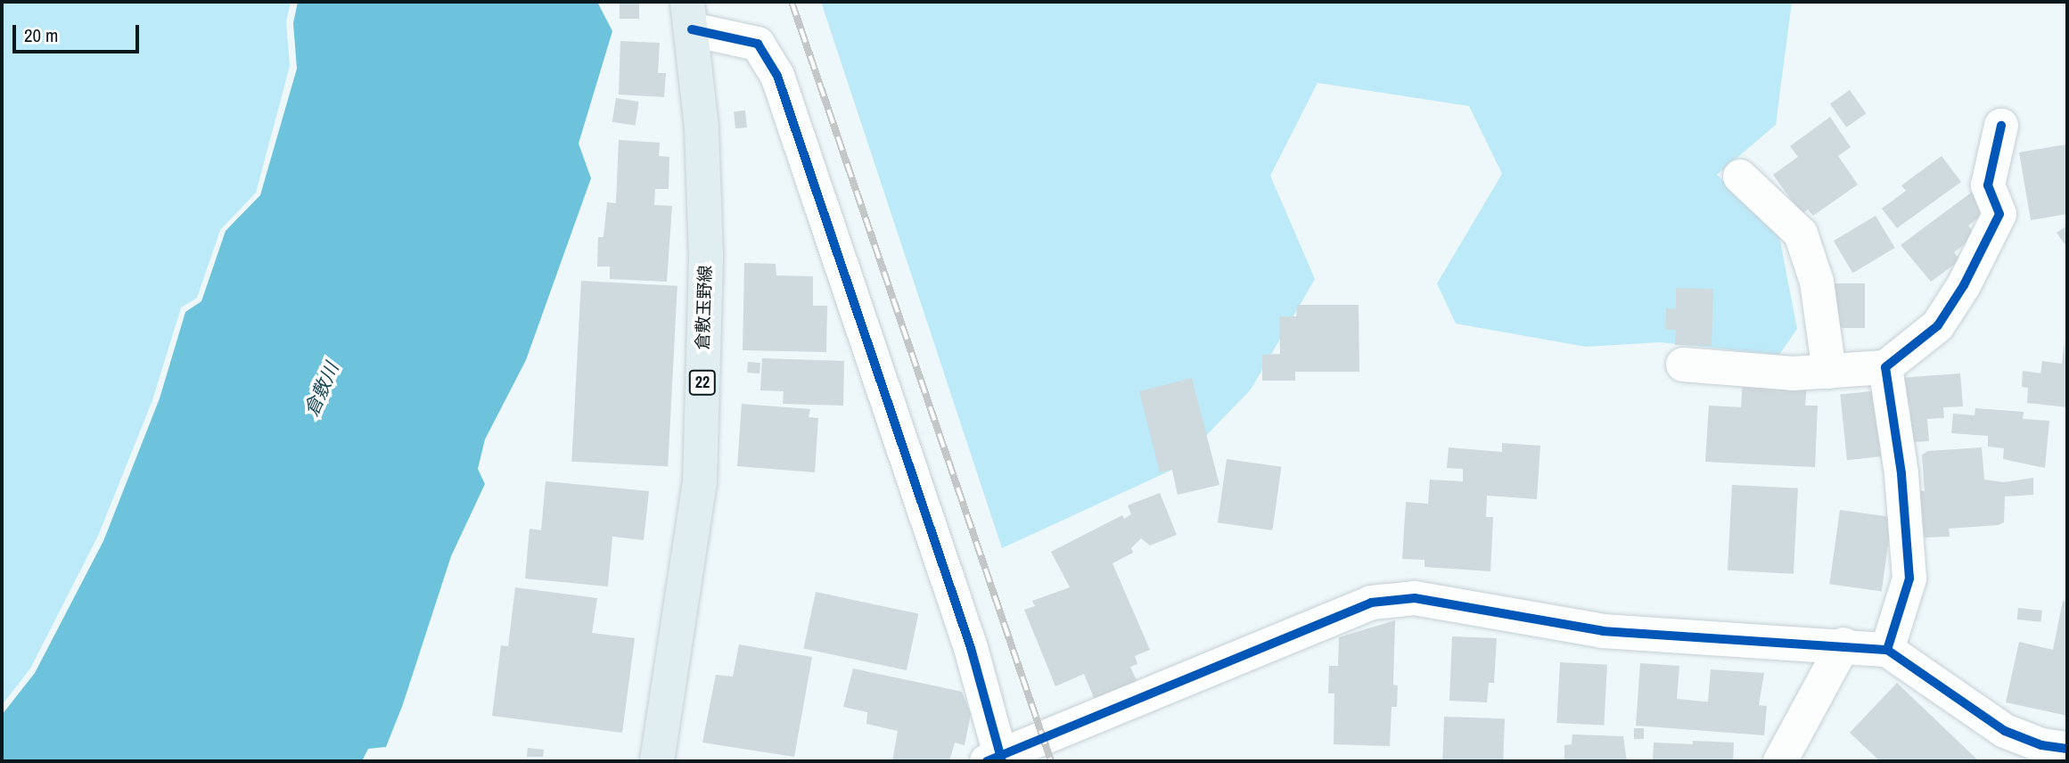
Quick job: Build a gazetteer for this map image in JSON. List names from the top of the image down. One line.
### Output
{"streets":{"main road":["倉敷玉野線","22"]},"water":["倉敷川"],"scale_bar":"20 m"}
